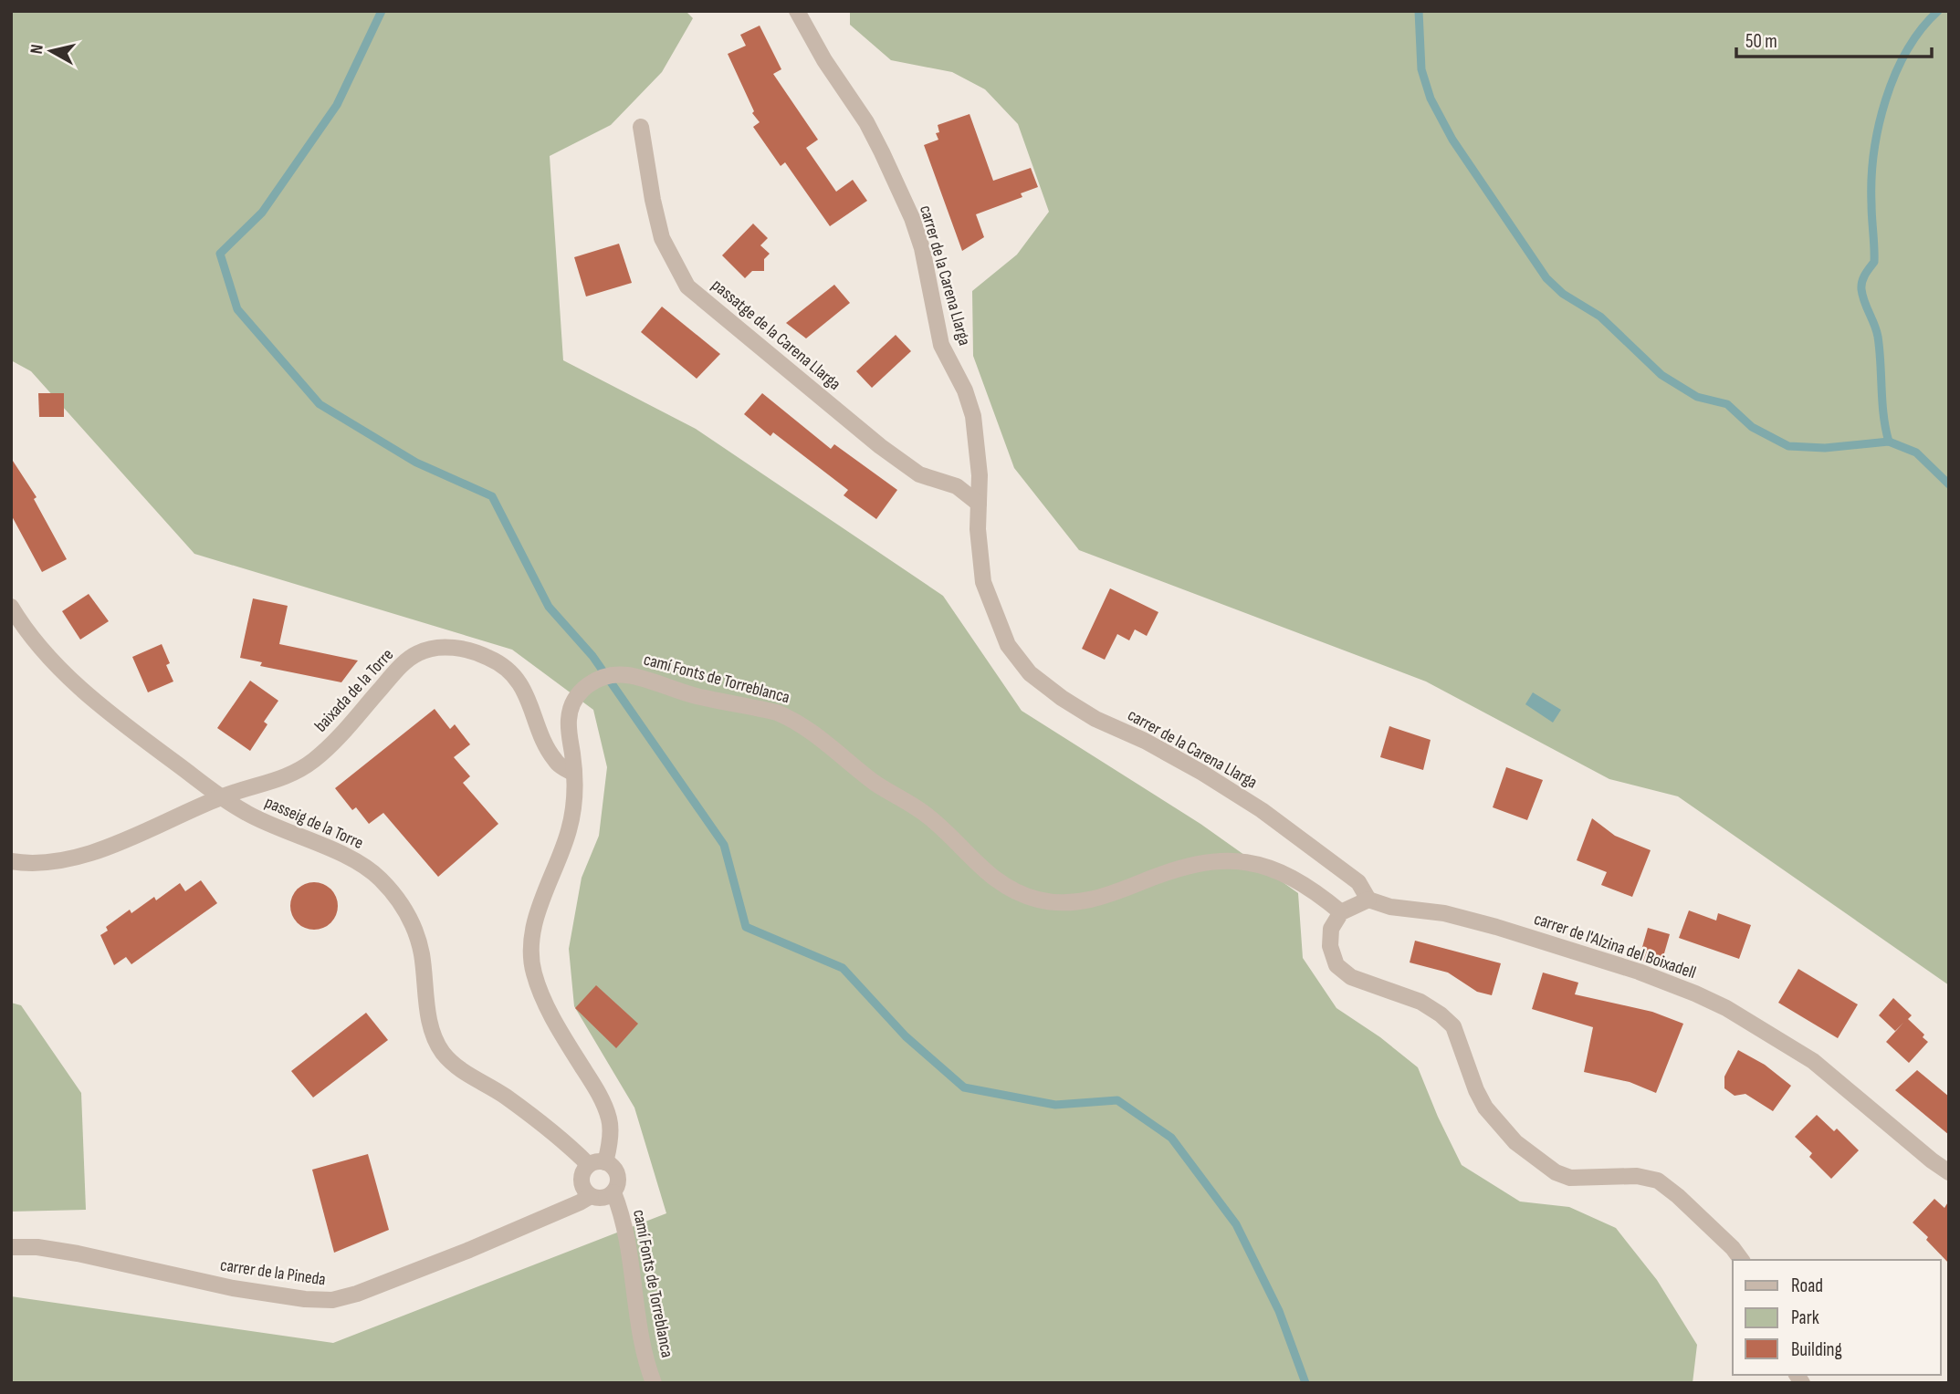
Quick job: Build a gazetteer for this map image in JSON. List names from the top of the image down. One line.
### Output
{"streets":{"street":["carrer de la Carena Llarga","passatge de la Carena Llarga","camí Fonts de Torreblanca","baixada de la Torre","passeig de la Torre","carrer de l'Alzina del Boixadell","carrer de la Pineda"]},"crossings":[["carrer de la Carena Llarga","passatge de la Carena Llarga"],["carrer de la Carena Llarga","carrer de l'Alzina del Boixadell"],["camí Fonts de Torreblanca","baixada de la Torre"],["camí Fonts de Torreblanca","passeig de la Torre"],["camí Fonts de Torreblanca","carrer de la Pineda"],["baixada de la Torre","passeig de la Torre"],["passeig de la Torre","carrer de la Pineda"]],"legend":["Road","Park","Building"],"scale_bar":"50 m","north":"left"}
